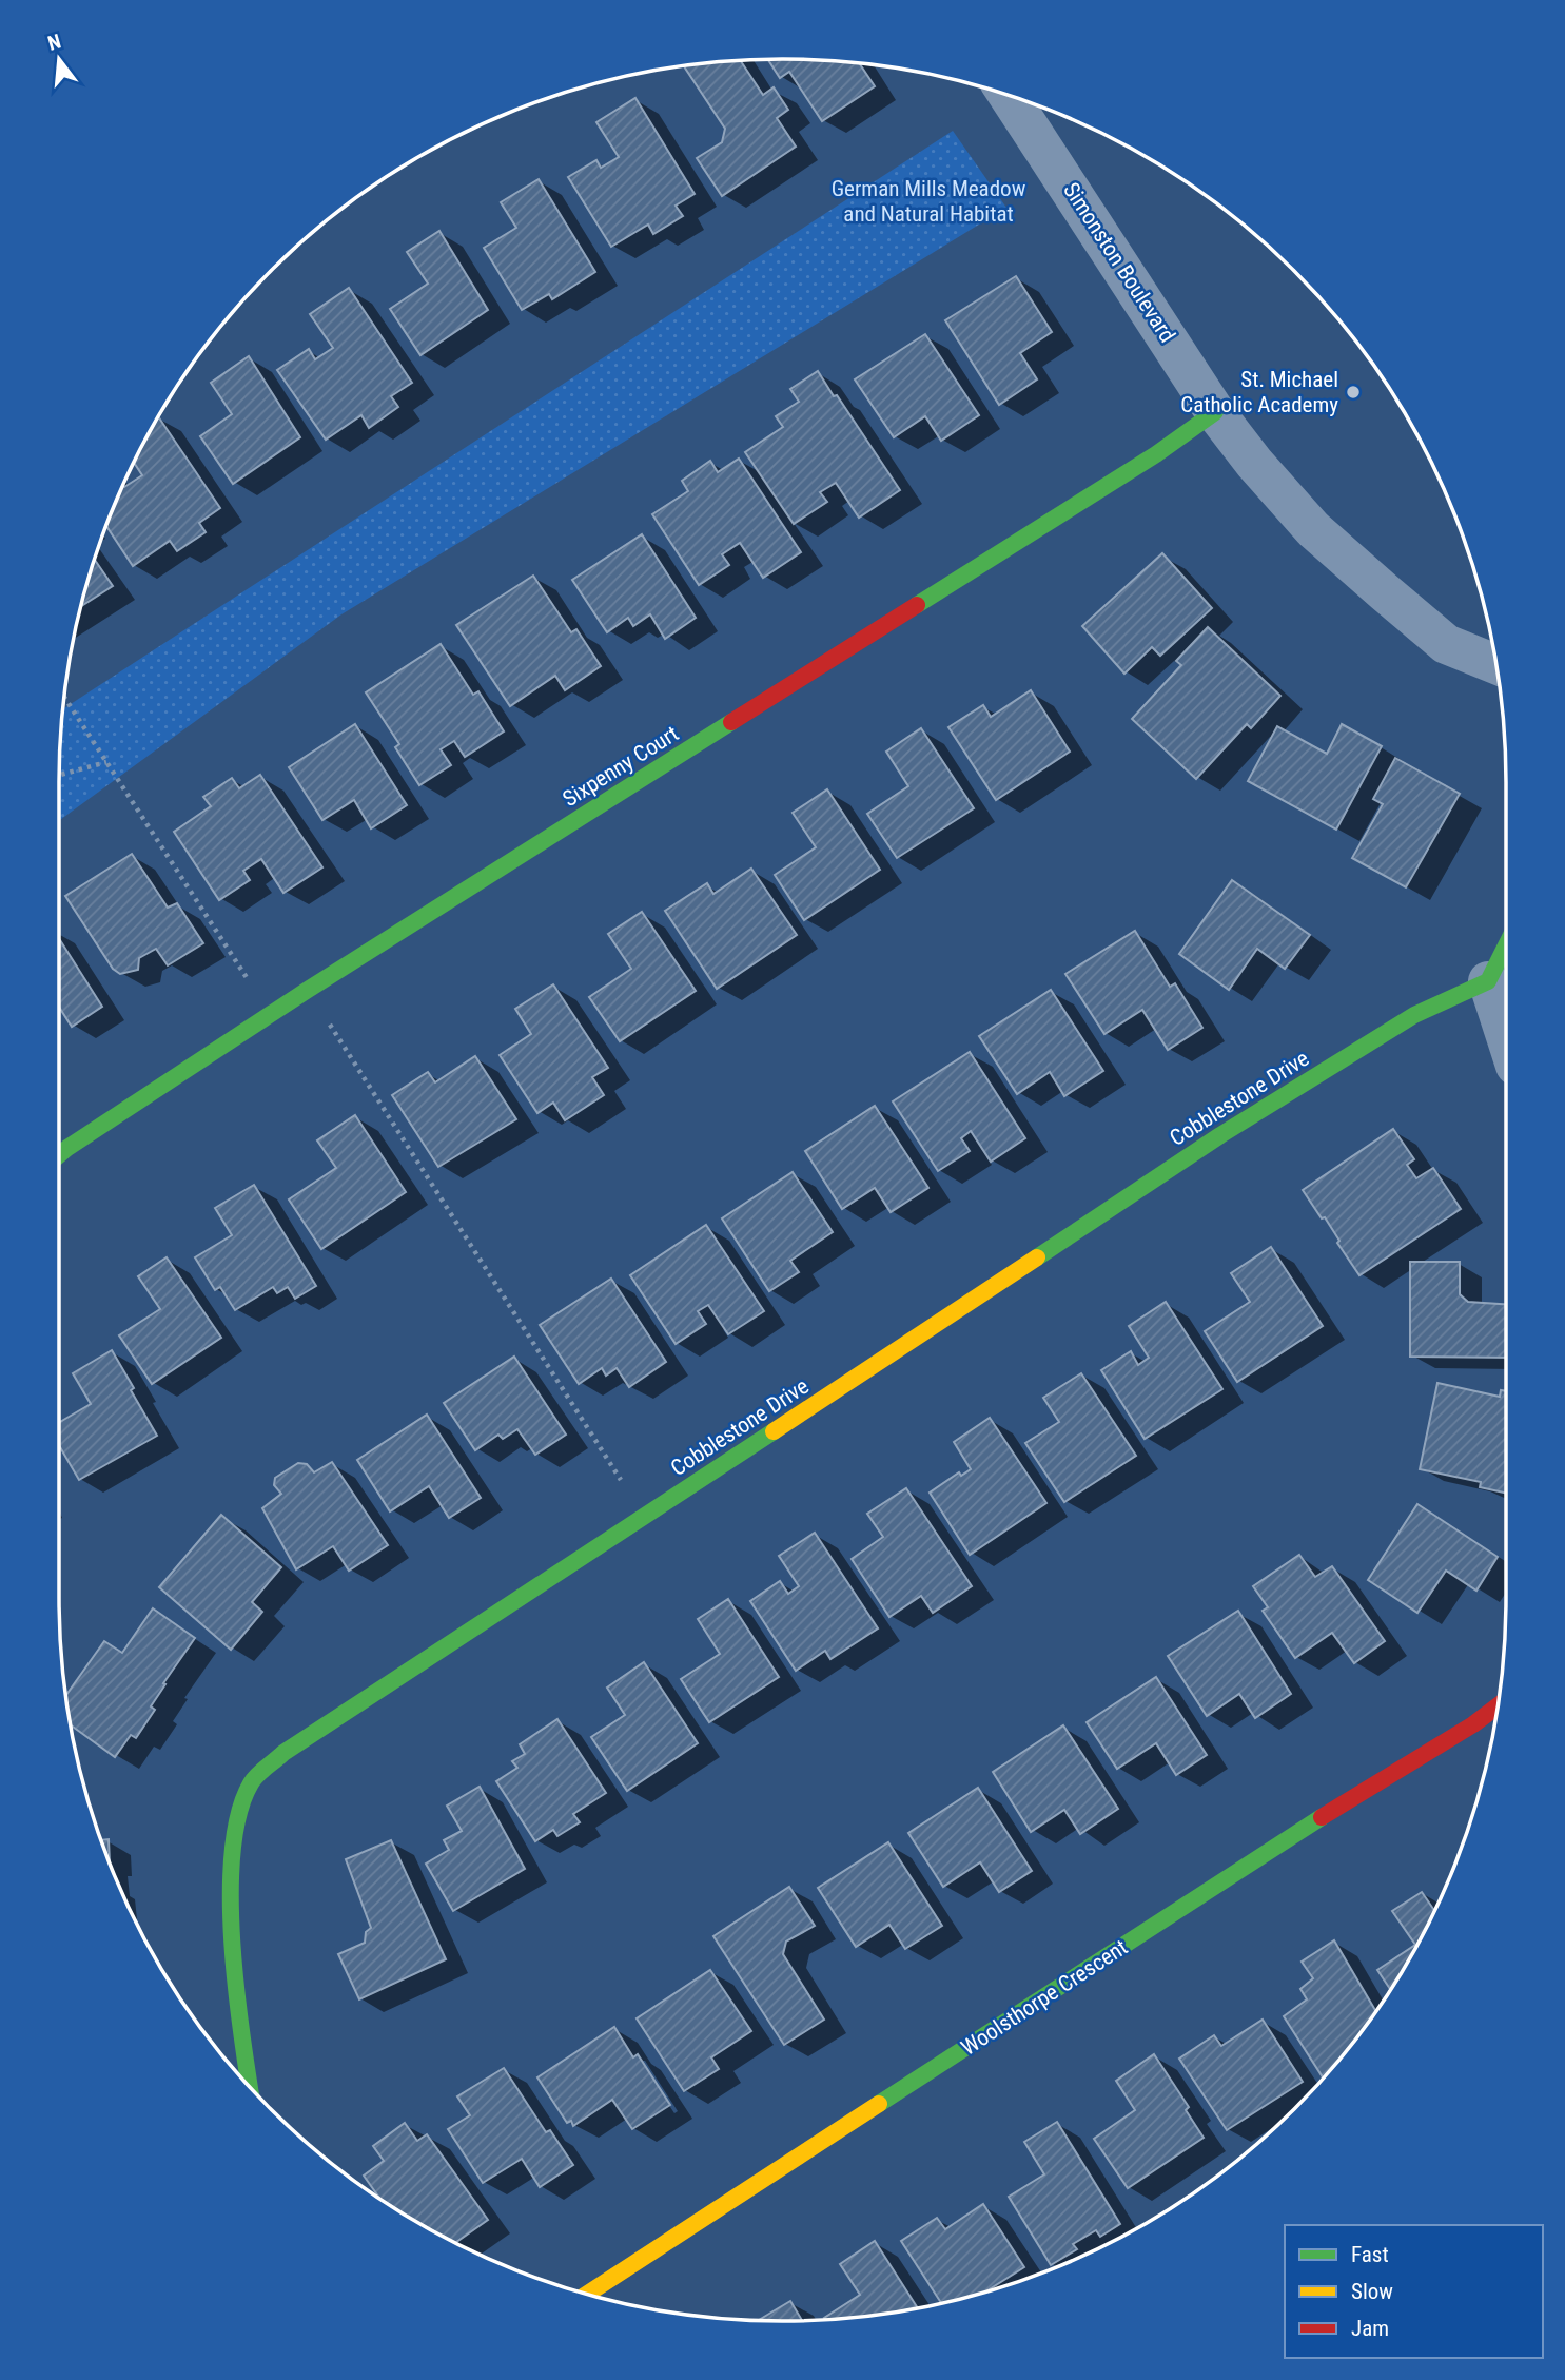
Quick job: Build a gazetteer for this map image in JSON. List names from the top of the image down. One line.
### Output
{"streets":{"street":["Simonston Boulevard","Sixpenny Court","Cobblestone Drive","Woolsthorpe Crescent"]},"crossings":[["Simonston Boulevard","Sixpenny Court"]],"parks":["German Mills Meadow and Natural Habitat"],"places":["St. Michael Catholic Academy"],"legend":["Fast","Slow","Jam"],"north":"top"}
